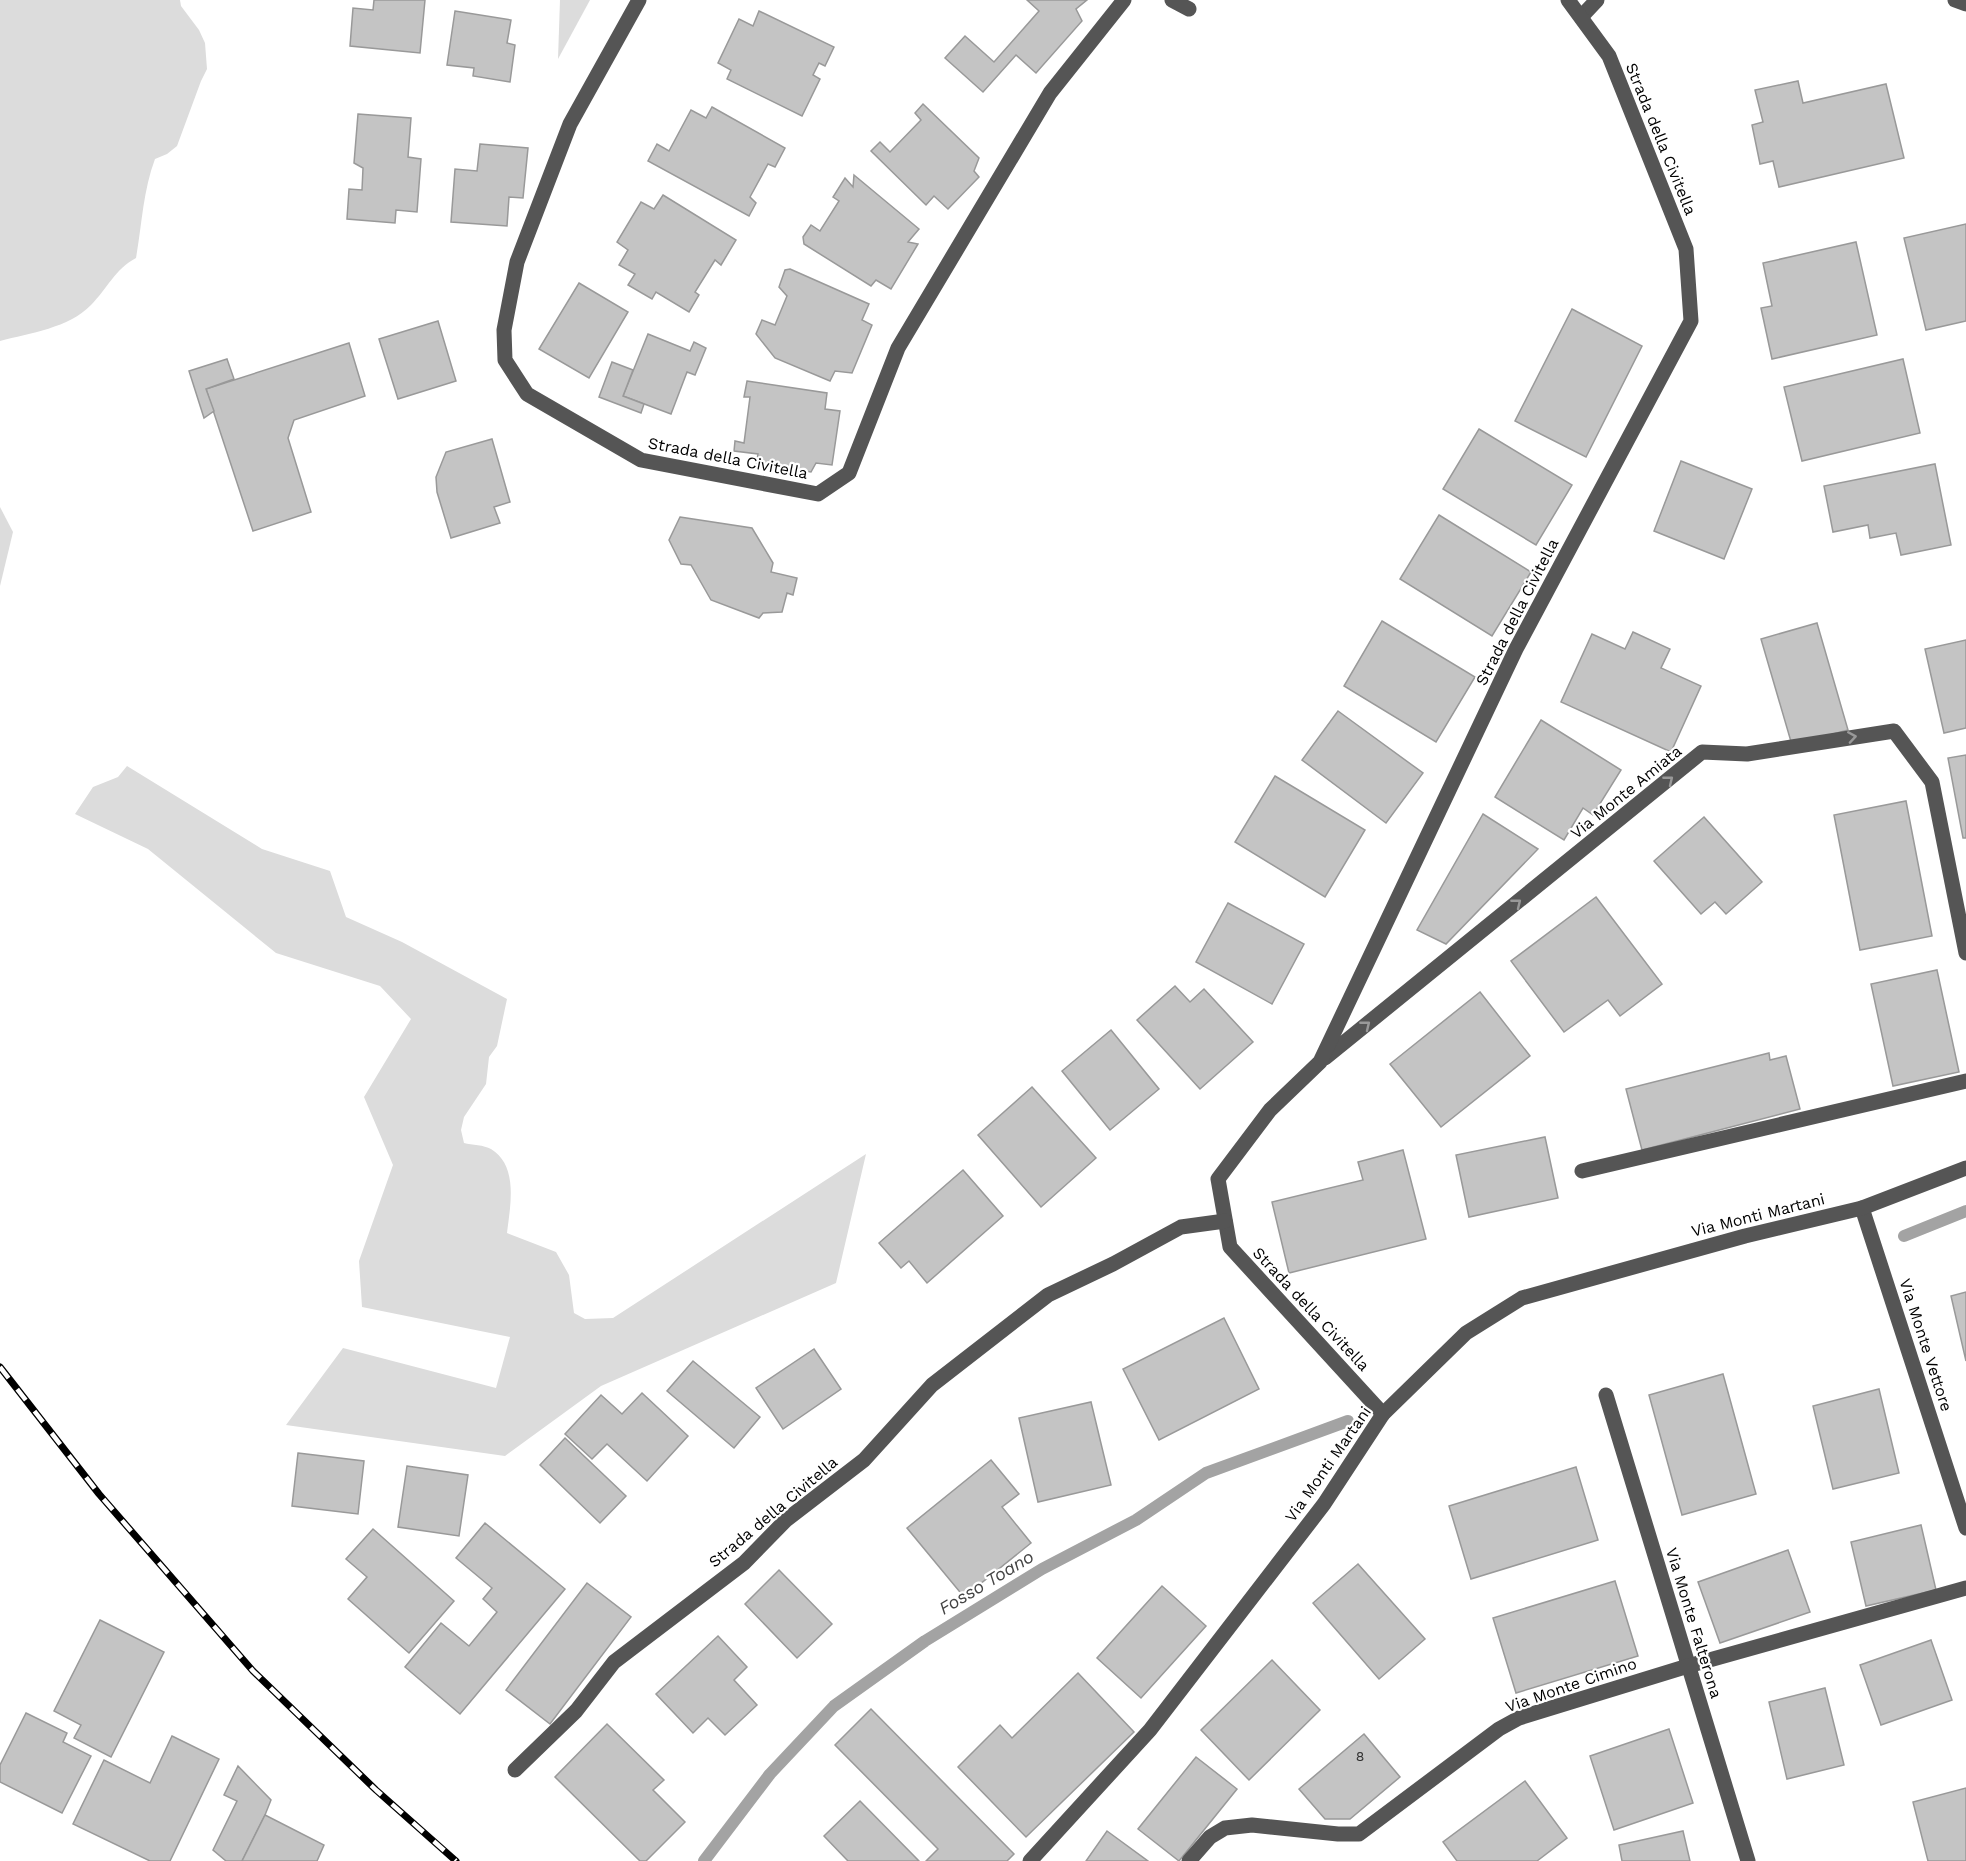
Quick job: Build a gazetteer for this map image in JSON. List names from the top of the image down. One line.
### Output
{"streets":{"street":["Strada della Civitella","Via Monte Amiata","Via Monti Martani","Via Monte Vettore","Via Monte Falterona","Via Monte Cimino"]},"crossings":[["Strada della Civitella","Via Monte Amiata"],["Strada della Civitella","Via Monti Martani"],["Via Monti Martani","Via Monte Vettore"],["Via Monte Falterona","Via Monte Cimino"]],"water":["Fosso Toano"],"house_numbers":["8"]}
